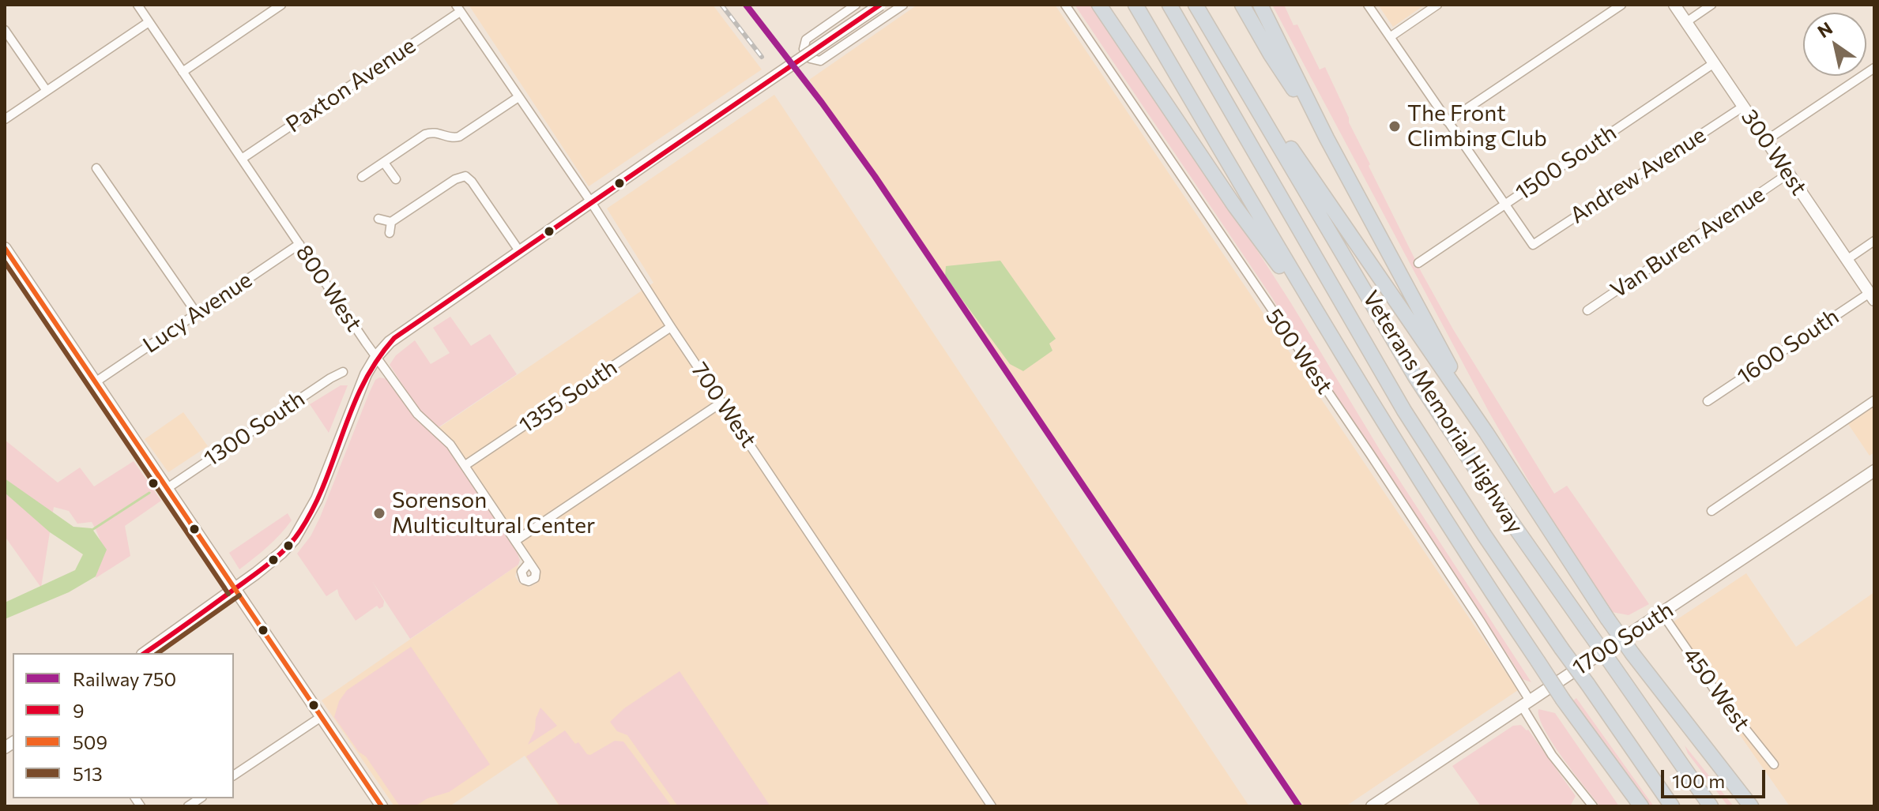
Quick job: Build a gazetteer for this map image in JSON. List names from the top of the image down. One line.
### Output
{"streets":{"highway":["Veterans Memorial Highway"],"main road":["300 West","1700 South"],"street":["Paxton Avenue","1500 South","Andrew Avenue","Van Buren Avenue","800 West","Lucy Avenue","1600 South","500 West","1355 South","700 West","1300 South","450 West"]},"crossings":[["Paxton Avenue","800 West"],["Paxton Avenue","700 West"],["300 West","1500 South"],["300 West","Andrew Avenue"],["300 West","Van Buren Avenue"],["300 West","1600 South"],["1500 South","Andrew Avenue"],["800 West","Lucy Avenue"],["800 West","1355 South"],["500 West","1700 South"],["1355 South","700 West"],["1700 South","450 West"]],"places":["The Front Climbing Club","Sorenson Multicultural Center"],"lines":["rail line 750","transit line 9","transit line 509","transit line 513"],"legend":["Railway 750","9","509","513"],"scale_bar":"100 m","north":"top left"}
